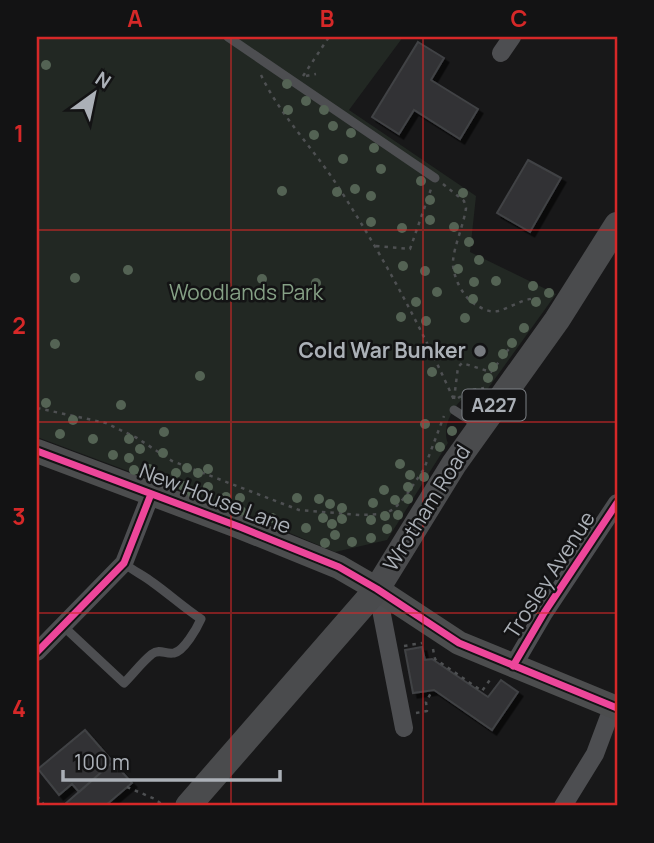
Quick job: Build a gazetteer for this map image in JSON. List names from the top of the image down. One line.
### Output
{"streets":{"main road":["A227","Wrotham Road"],"street":["New House Lane","Trosley Avenue"]},"crossings":[["New House Lane","Wrotham Road"],["New House Lane","Trosley Avenue"]],"parks":["Woodlands Park"],"places":["Cold War Bunker"],"scale_bar":"100 m","north":"top right","grid":{"columns":["A","B","C"],"rows":["1","2","3","4"]}}
